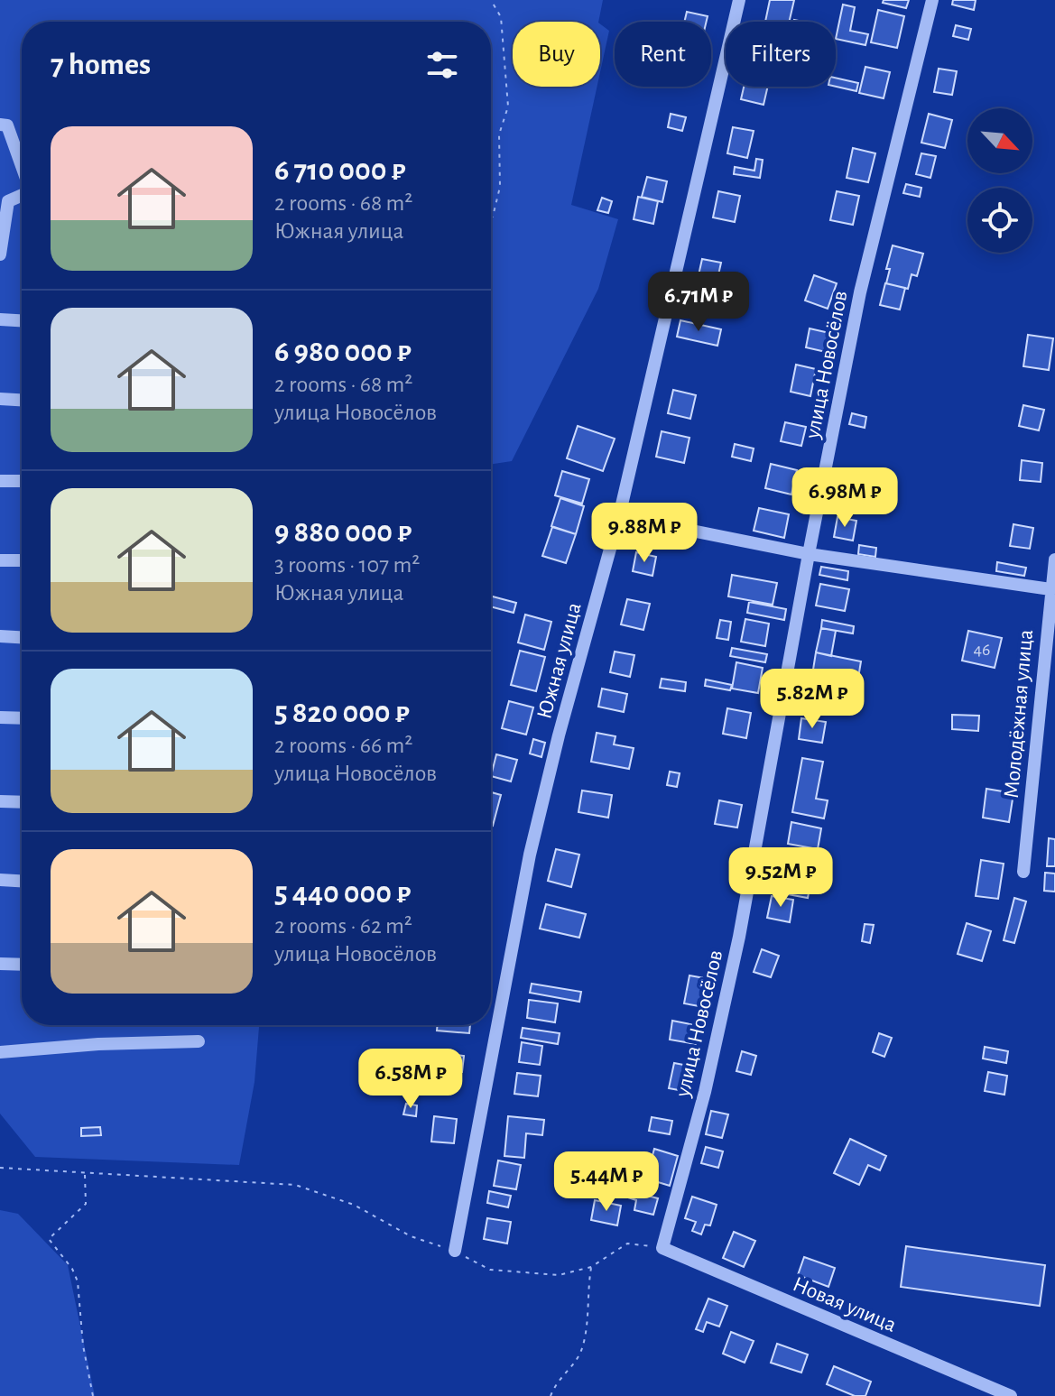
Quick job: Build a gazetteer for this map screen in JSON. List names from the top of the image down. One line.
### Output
{"streets":{"street":["улица Новосёлов","Южная улица","Молодёжная улица","Новая улица"]},"crossings":[["улица Новосёлов","Новая улица"]],"house_numbers":["46"],"north":"bottom right","page":{"chip":["Buy","Rent","Filters"],"heading":"7 homes","list":[{"name":"6 710 000 ₽","note":"2 rooms · 68 m² · Южная улица"},{"name":"6 980 000 ₽","note":"2 rooms · 68 m² · улица Новосёлов"},{"name":"9 880 000 ₽","note":"3 rooms · 107 m² · Южная улица"},{"name":"5 820 000 ₽","note":"2 rooms · 66 m² · улица Новосёлов"},{"name":"5 440 000 ₽","note":"2 rooms · 62 m² · улица Новосёлов"}],"price":["6.71M ₽","6.98M ₽","9.88M ₽","5.82M ₽","9.52M ₽","6.58M ₽","5.44M ₽"]}}
